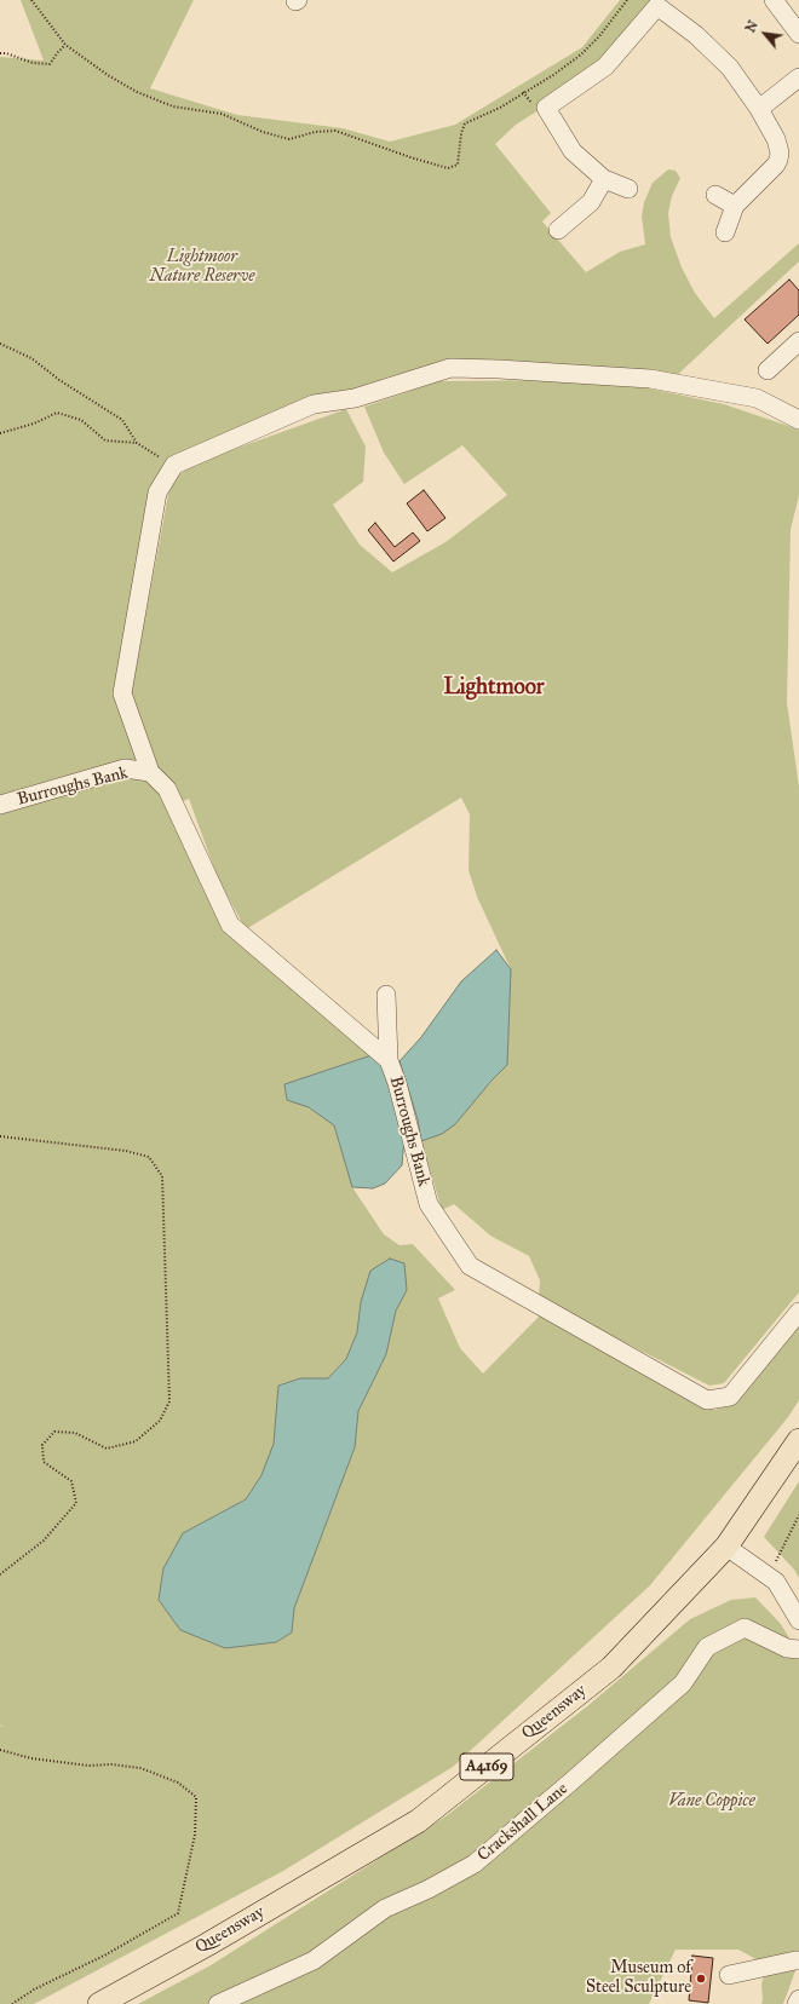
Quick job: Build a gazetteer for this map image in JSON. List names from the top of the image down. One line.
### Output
{"streets":{"main road":["Queensway","A4169"],"street":["Burroughs Bank","Crackshall Lane"]},"districts":["Lightmoor"],"parks":["Lightmoor Nature Reserve","Vane Coppice"],"places":["Museum of Steel Sculpture"],"north":"top left"}
